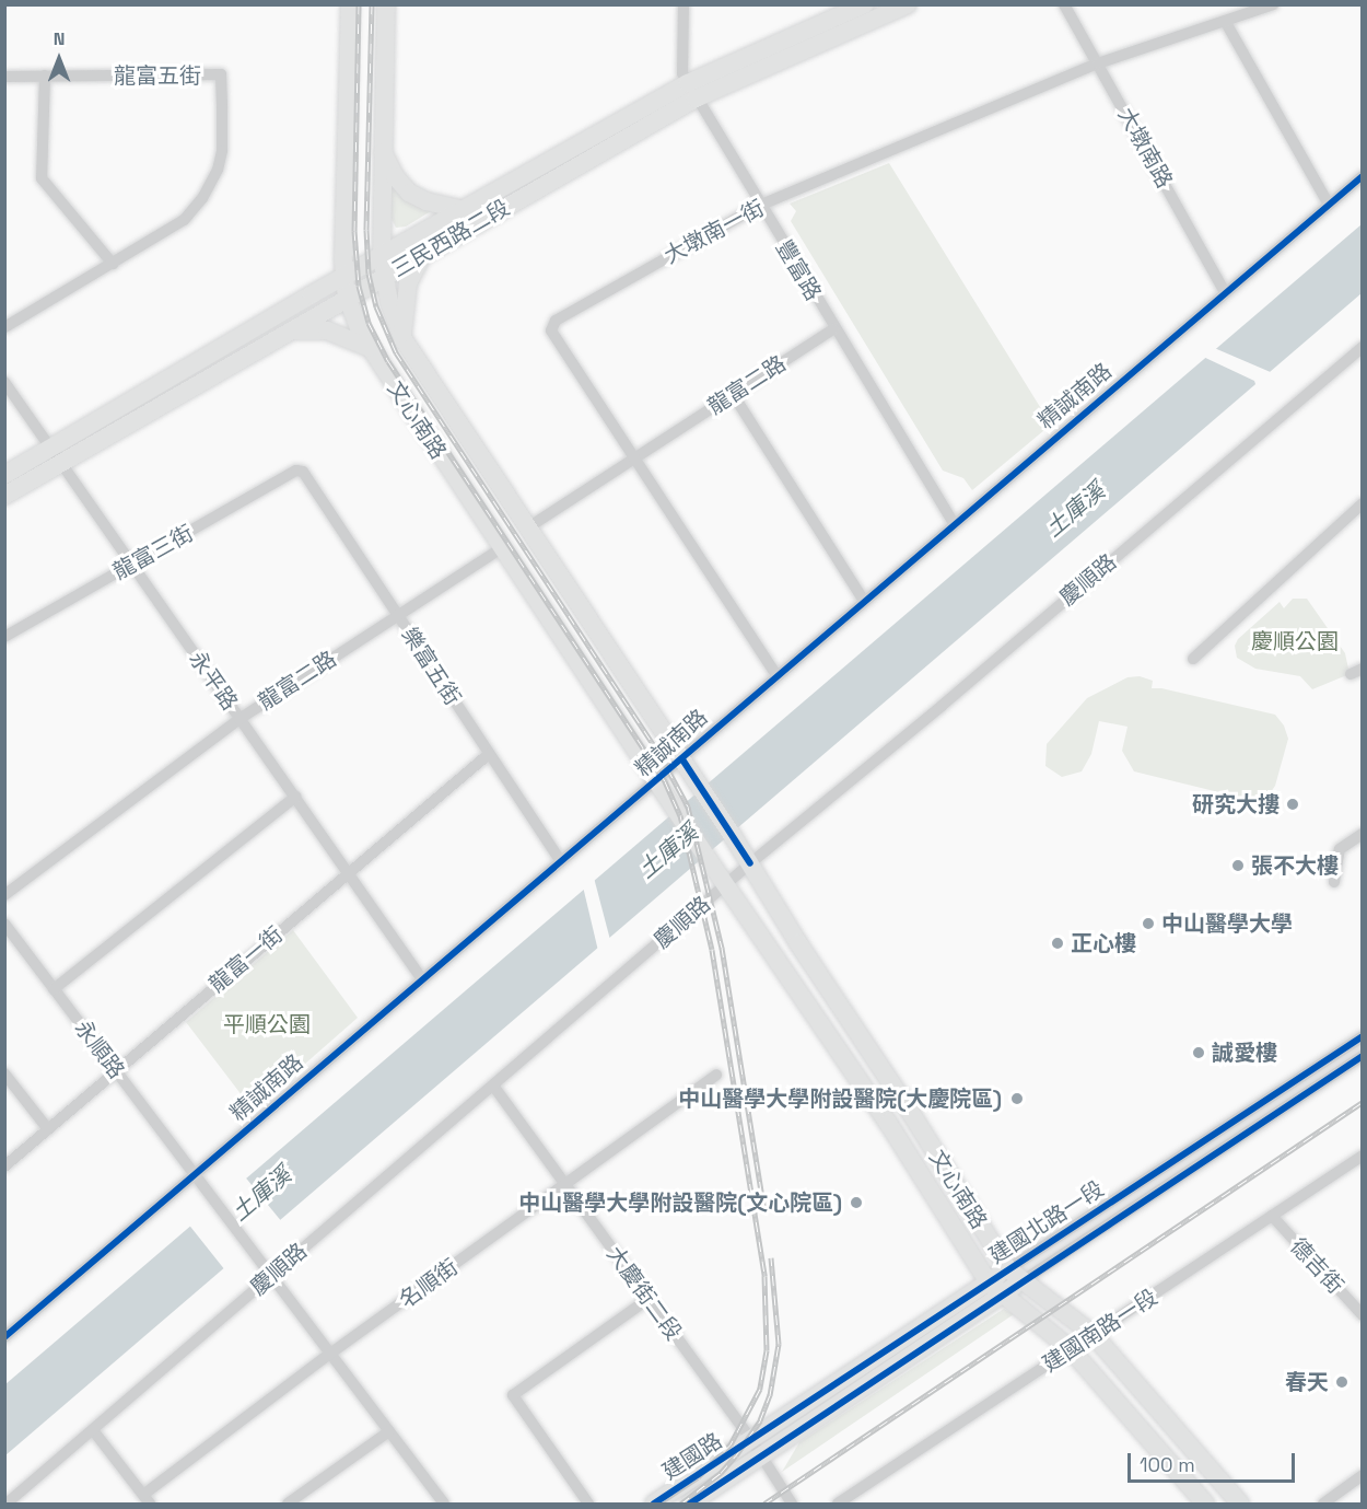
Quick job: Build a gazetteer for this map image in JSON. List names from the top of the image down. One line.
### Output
{"streets":{"main road":["三民西路二段","文心南路","建國北路一段","建國路"],"street":["龍富五街","大墩南路","大墩南一街","豐富路","龍富二路","精誠南路","龍富三街","慶順路","樂富五街","永平路","龍富一街","永順路","德吉街","名順街","大慶街二段","建國南路一段"]},"crossings":[["大墩南路","大墩南一街"],["大墩南路","精誠南路"],["大墩南一街","豐富路"],["大墩南一街","龍富二路"],["大墩南一街","精誠南路"],["三民西路二段","豐富路"],["三民西路二段","文心南路"],["三民西路二段","永平路"],["豐富路","龍富二路"],["豐富路","精誠南路"],["龍富二路","文心南路"],["龍富二路","樂富五街"],["龍富二路","永平路"],["精誠南路","文心南路"],["精誠南路","樂富五街"],["精誠南路","永平路"],["精誠南路","永順路"],["文心南路","慶順路"],["文心南路","建國北路一段"],["文心南路","建國南路一段"],["龍富三街","樂富五街"],["龍富三街","永平路"],["慶順路","永順路"],["慶順路","大慶街二段"],["樂富五街","龍富一街"],["永平路","龍富一街"],["龍富一街","永順路"],["建國北路一段","大慶街二段"],["建國北路一段","建國路"],["德吉街","建國南路一段"],["名順街","大慶街二段"],["大慶街二段","建國路"]],"water":["土庫溪"],"parks":["慶順公園","平順公園"],"places":["研究大摟","張不大樓","中山醫學大學","正心樓","誠愛樓","中山醫學大學附設醫院(大慶院區)","中山醫學大學附設醫院(文心院區)","春天"],"scale_bar":"100 m","north":"top"}
